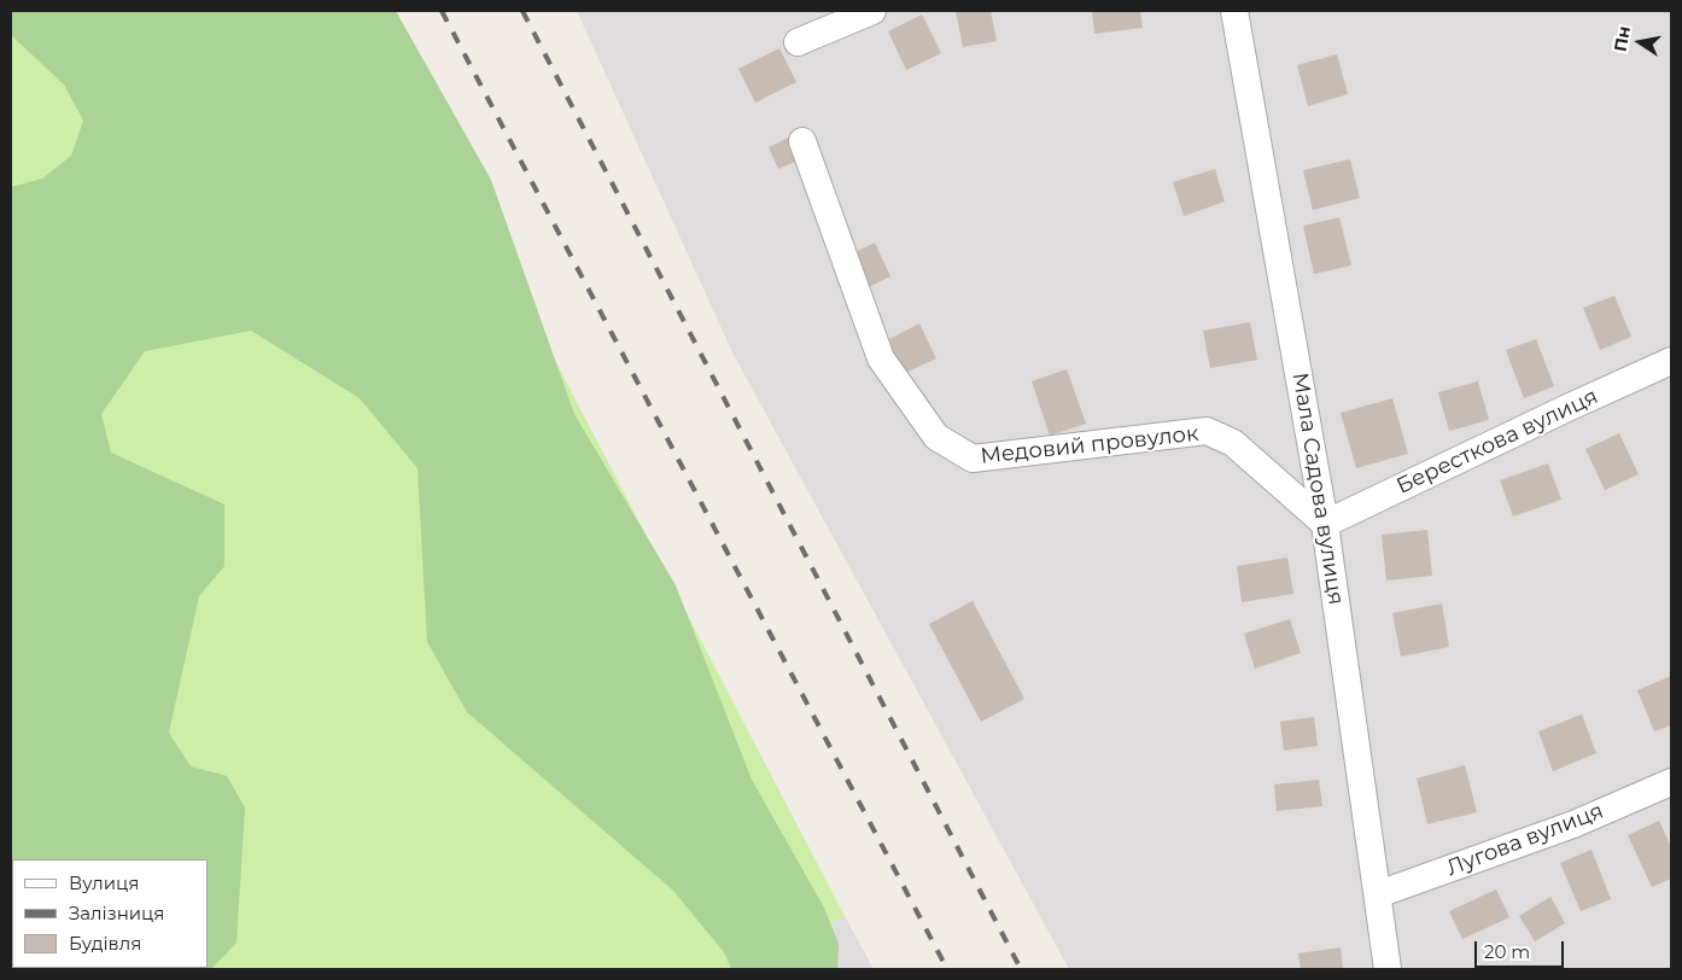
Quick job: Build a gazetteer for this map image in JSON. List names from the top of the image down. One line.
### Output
{"streets":{"street":["Бересткова вулиця","Медовий провулок","Мала Садова вулиця","Лугова вулиця"]},"crossings":[["Бересткова вулиця","Медовий провулок"],["Бересткова вулиця","Мала Садова вулиця"],["Медовий провулок","Мала Садова вулиця"],["Мала Садова вулиця","Лугова вулиця"]],"legend":["Вулиця","Залізниця","Будівля"],"scale_bar":"20 m","north":"left"}
